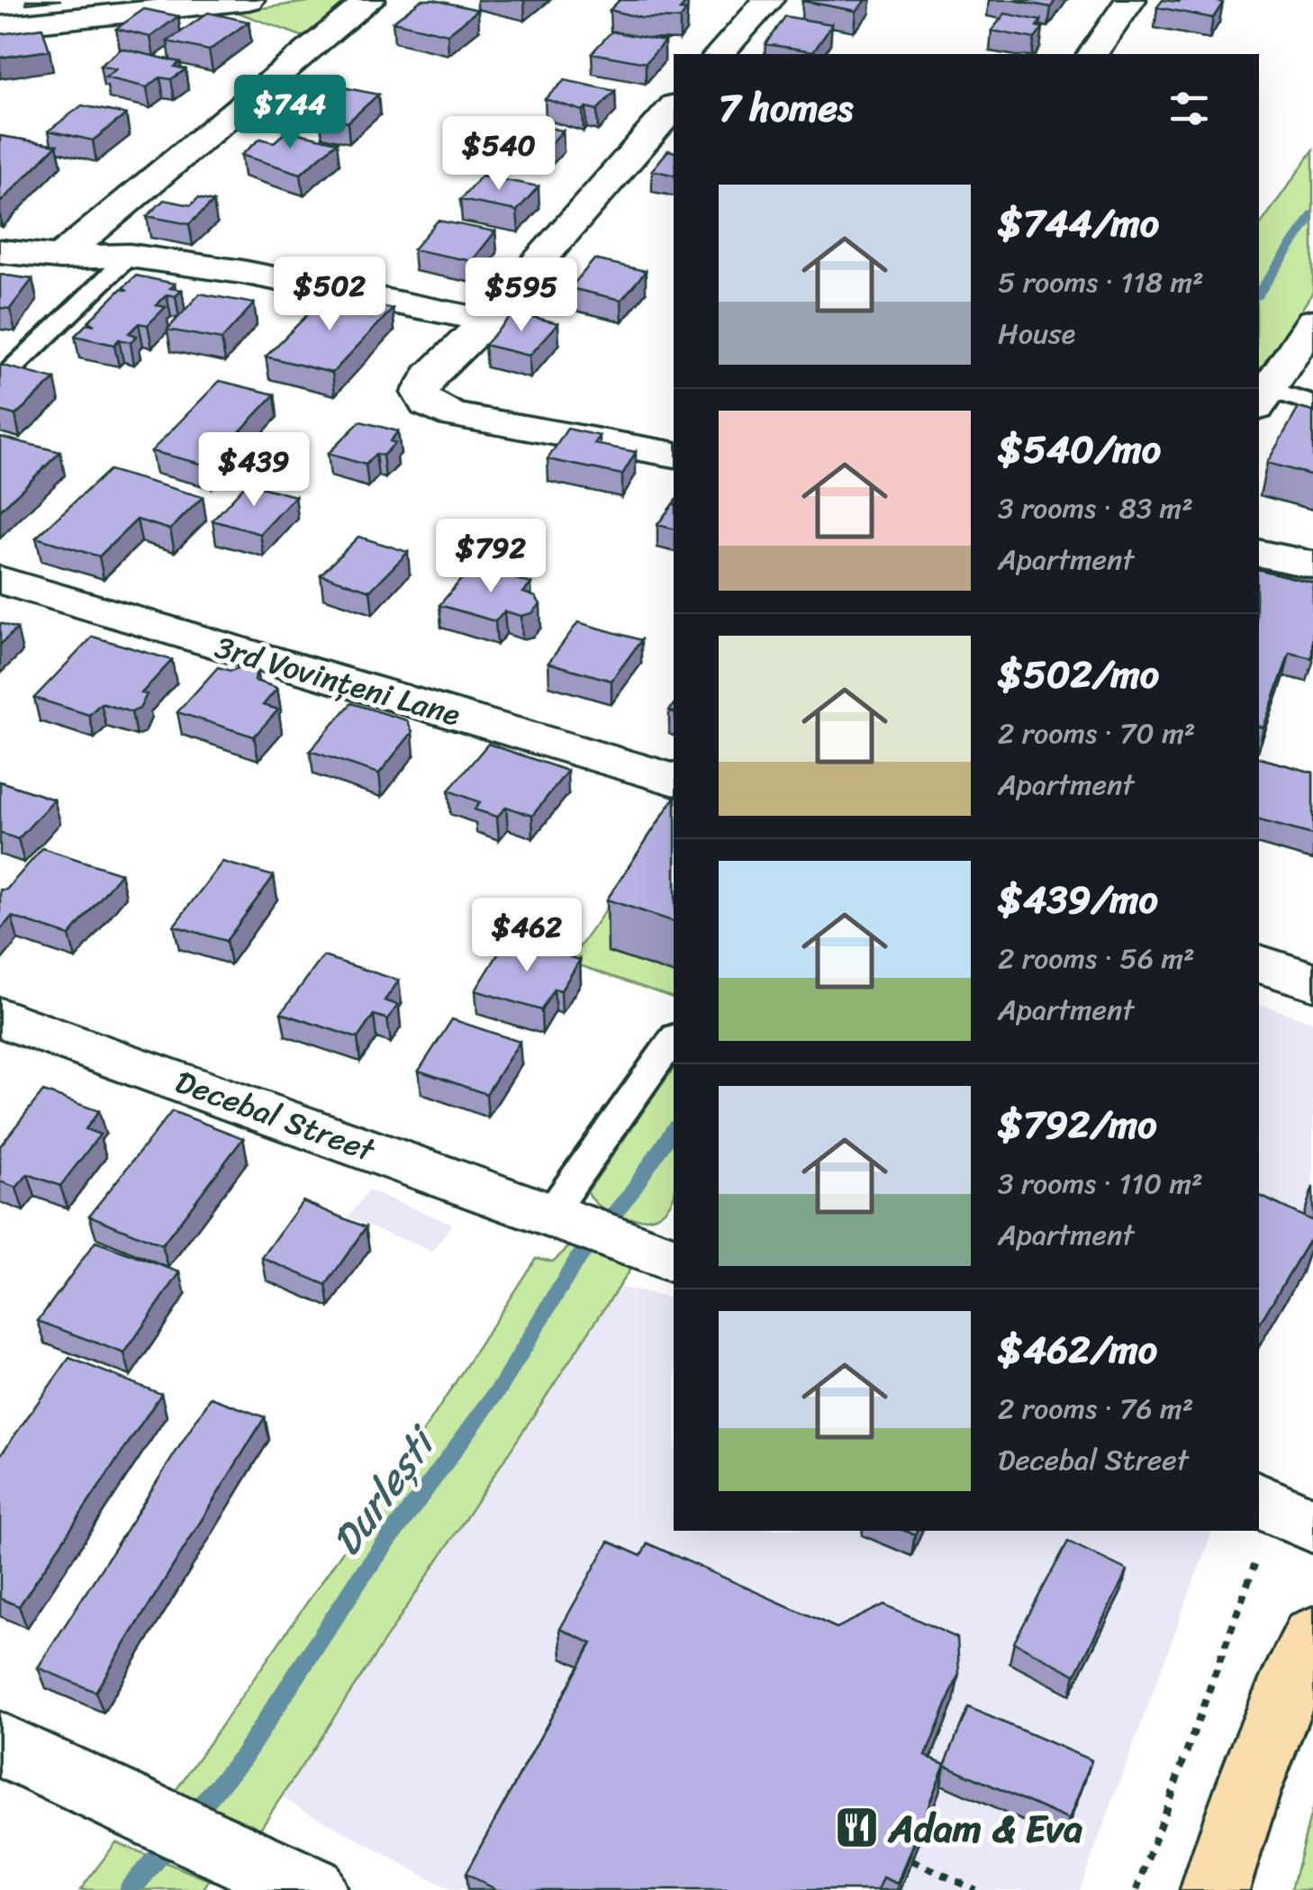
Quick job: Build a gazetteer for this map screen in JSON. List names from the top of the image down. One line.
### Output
{"streets":{"street":["3rd Vovințeni Lane","Decebal Street"]},"water":["Durlești"],"places":{"restaurant":["Adam & Eva"]},"page":{"heading":"7 homes","price":["$744","$540","$502","$595","$439","$792","$462"],"list":[{"name":"$744/mo","note":"5 rooms · 118 m² · House"},{"name":"$540/mo","note":"3 rooms · 83 m² · Apartment"},{"name":"$502/mo","note":"2 rooms · 70 m² · Apartment"},{"name":"$439/mo","note":"2 rooms · 56 m² · Apartment"},{"name":"$792/mo","note":"3 rooms · 110 m² · Apartment"},{"name":"$462/mo","note":"2 rooms · 76 m² · Decebal Street"}]}}
